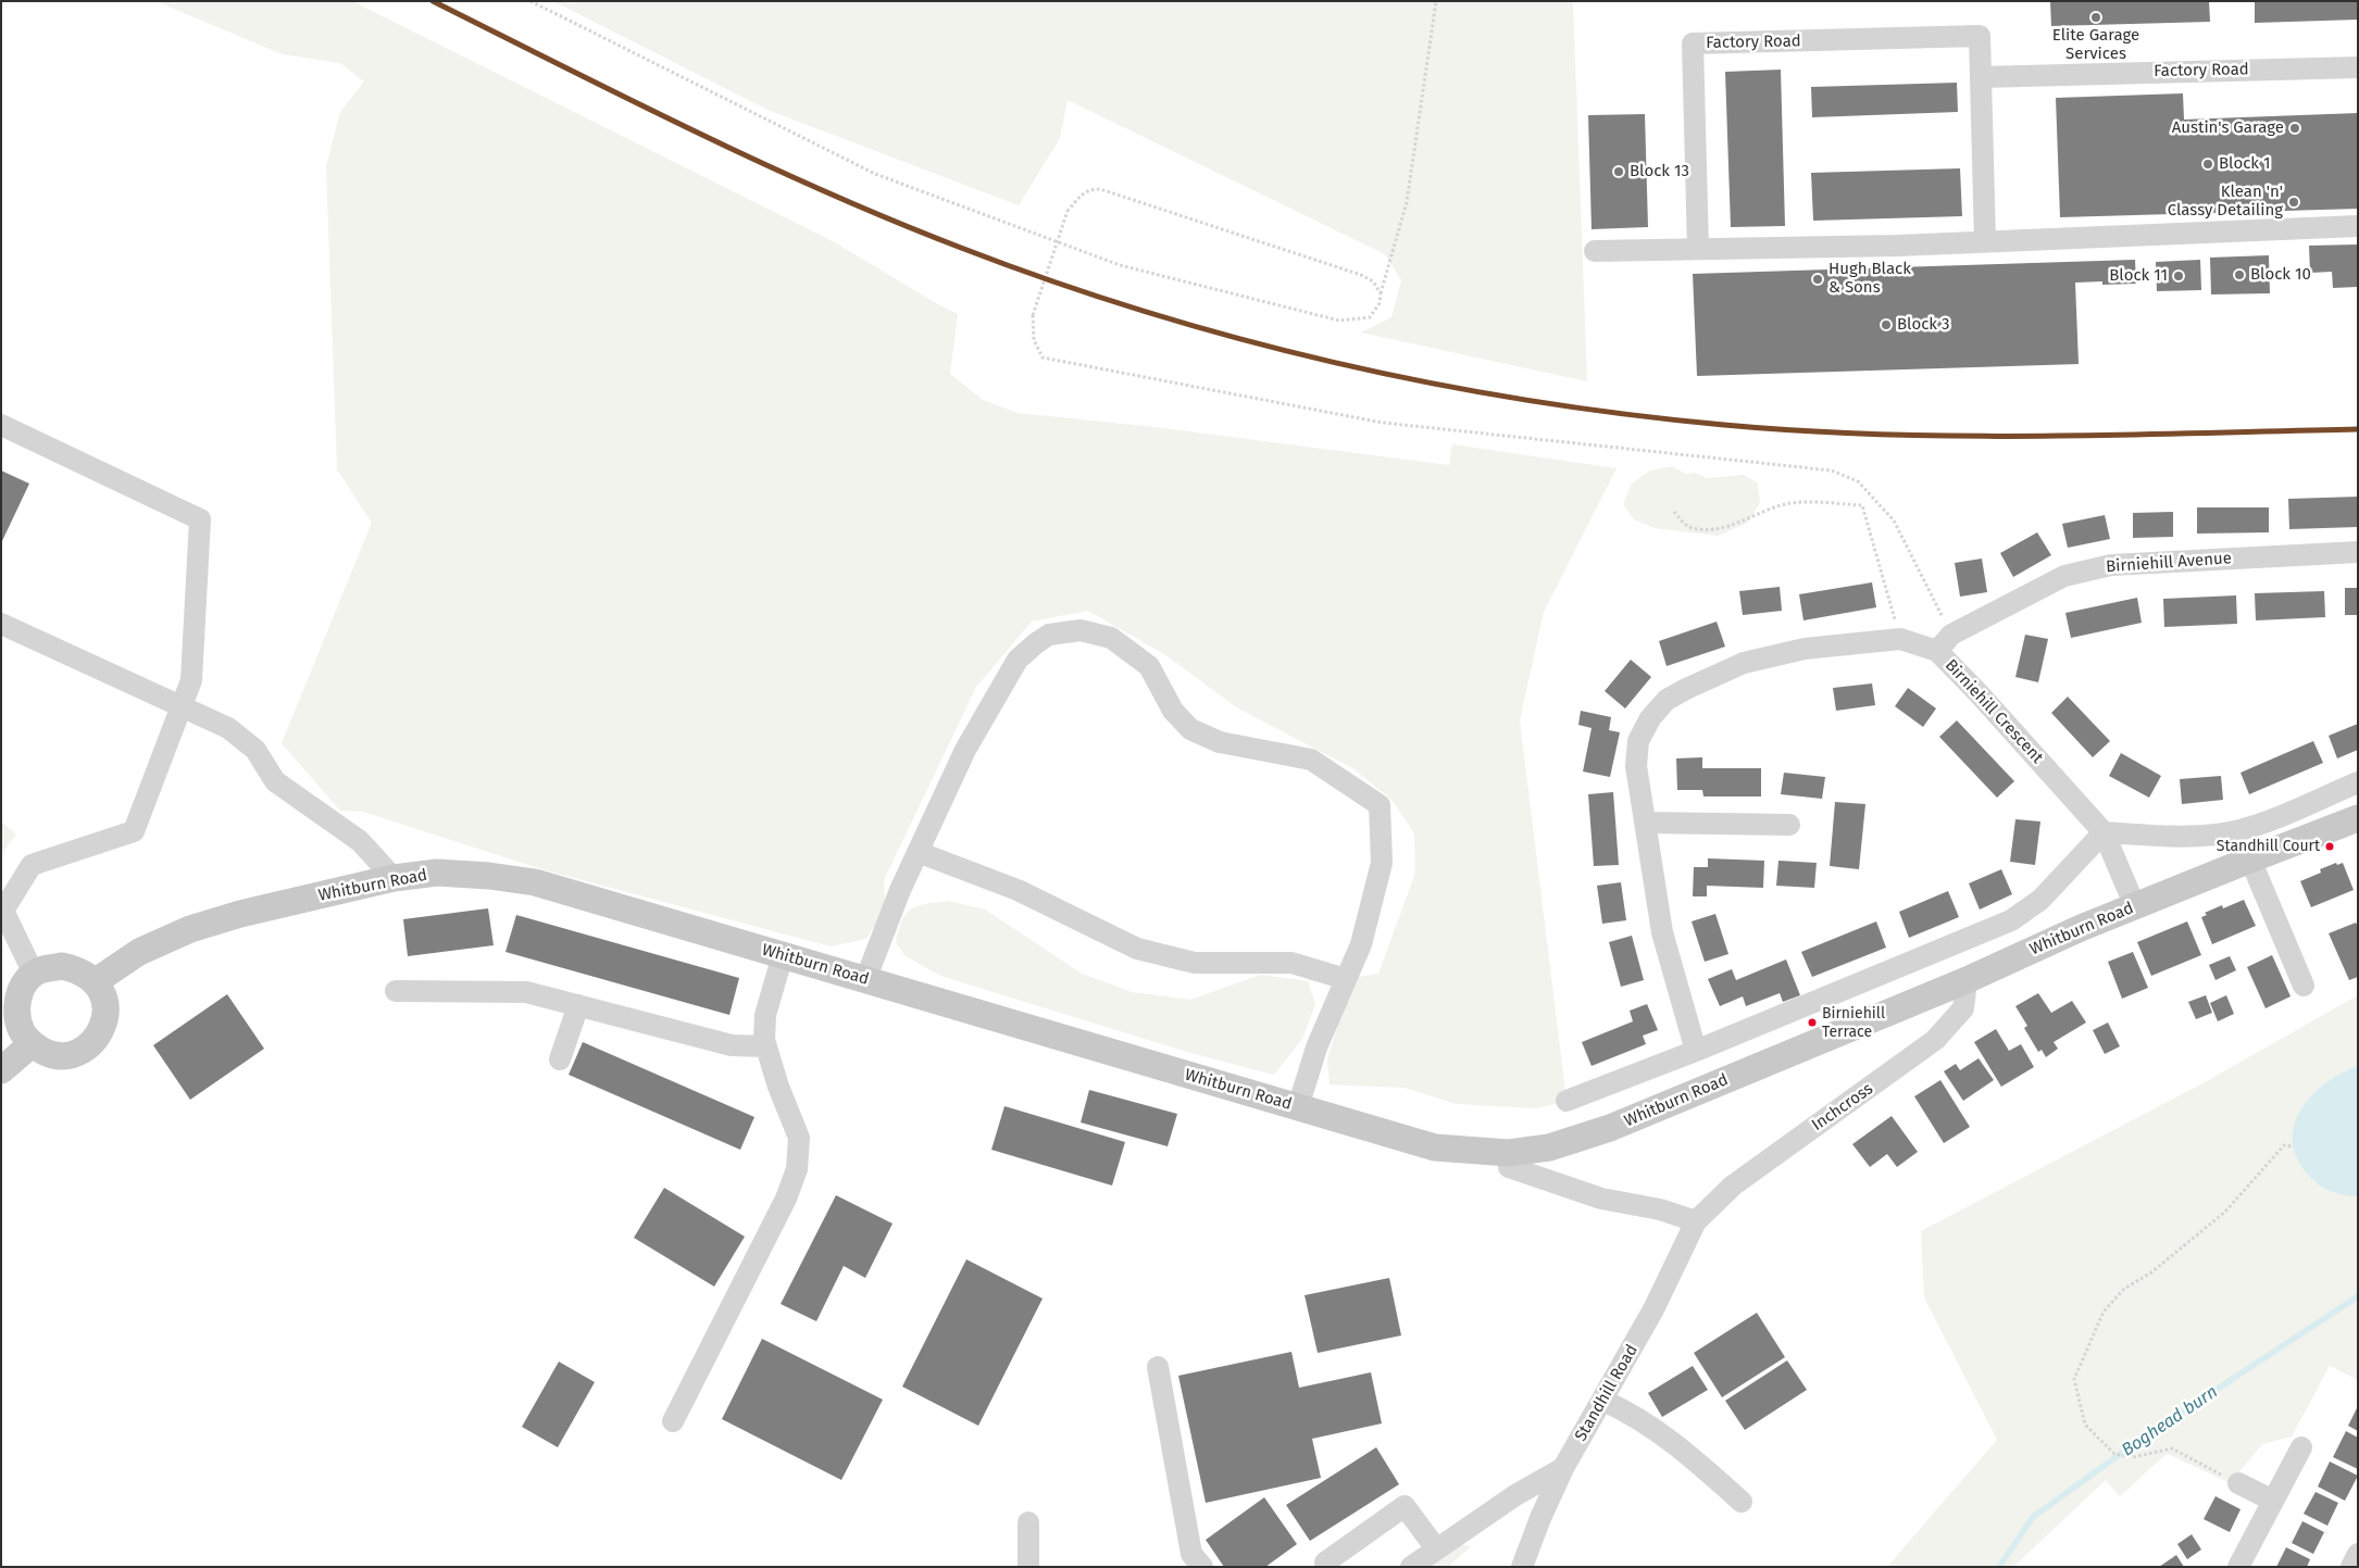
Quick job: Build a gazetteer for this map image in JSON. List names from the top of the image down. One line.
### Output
{"streets":{"main road":["Whitburn Road"],"street":["Factory Road","Birniehill Avenue","Birniehill Crescent","Inchcross","Standhill Road"]},"crossings":[["Birniehill Avenue","Birniehill Crescent"],["Birniehill Crescent","Whitburn Road"],["Whitburn Road","Inchcross"],["Inchcross","Standhill Road"]],"water":["Boghead burn"],"places":["Elite Garage Services","Austin's Garage","Block 1","Block 13","Klean 'n' Classy Detailing","Block 10","Block 11","Hugh Black & Sons","Block 3","Standhill Court","Birniehill Terrace"]}
